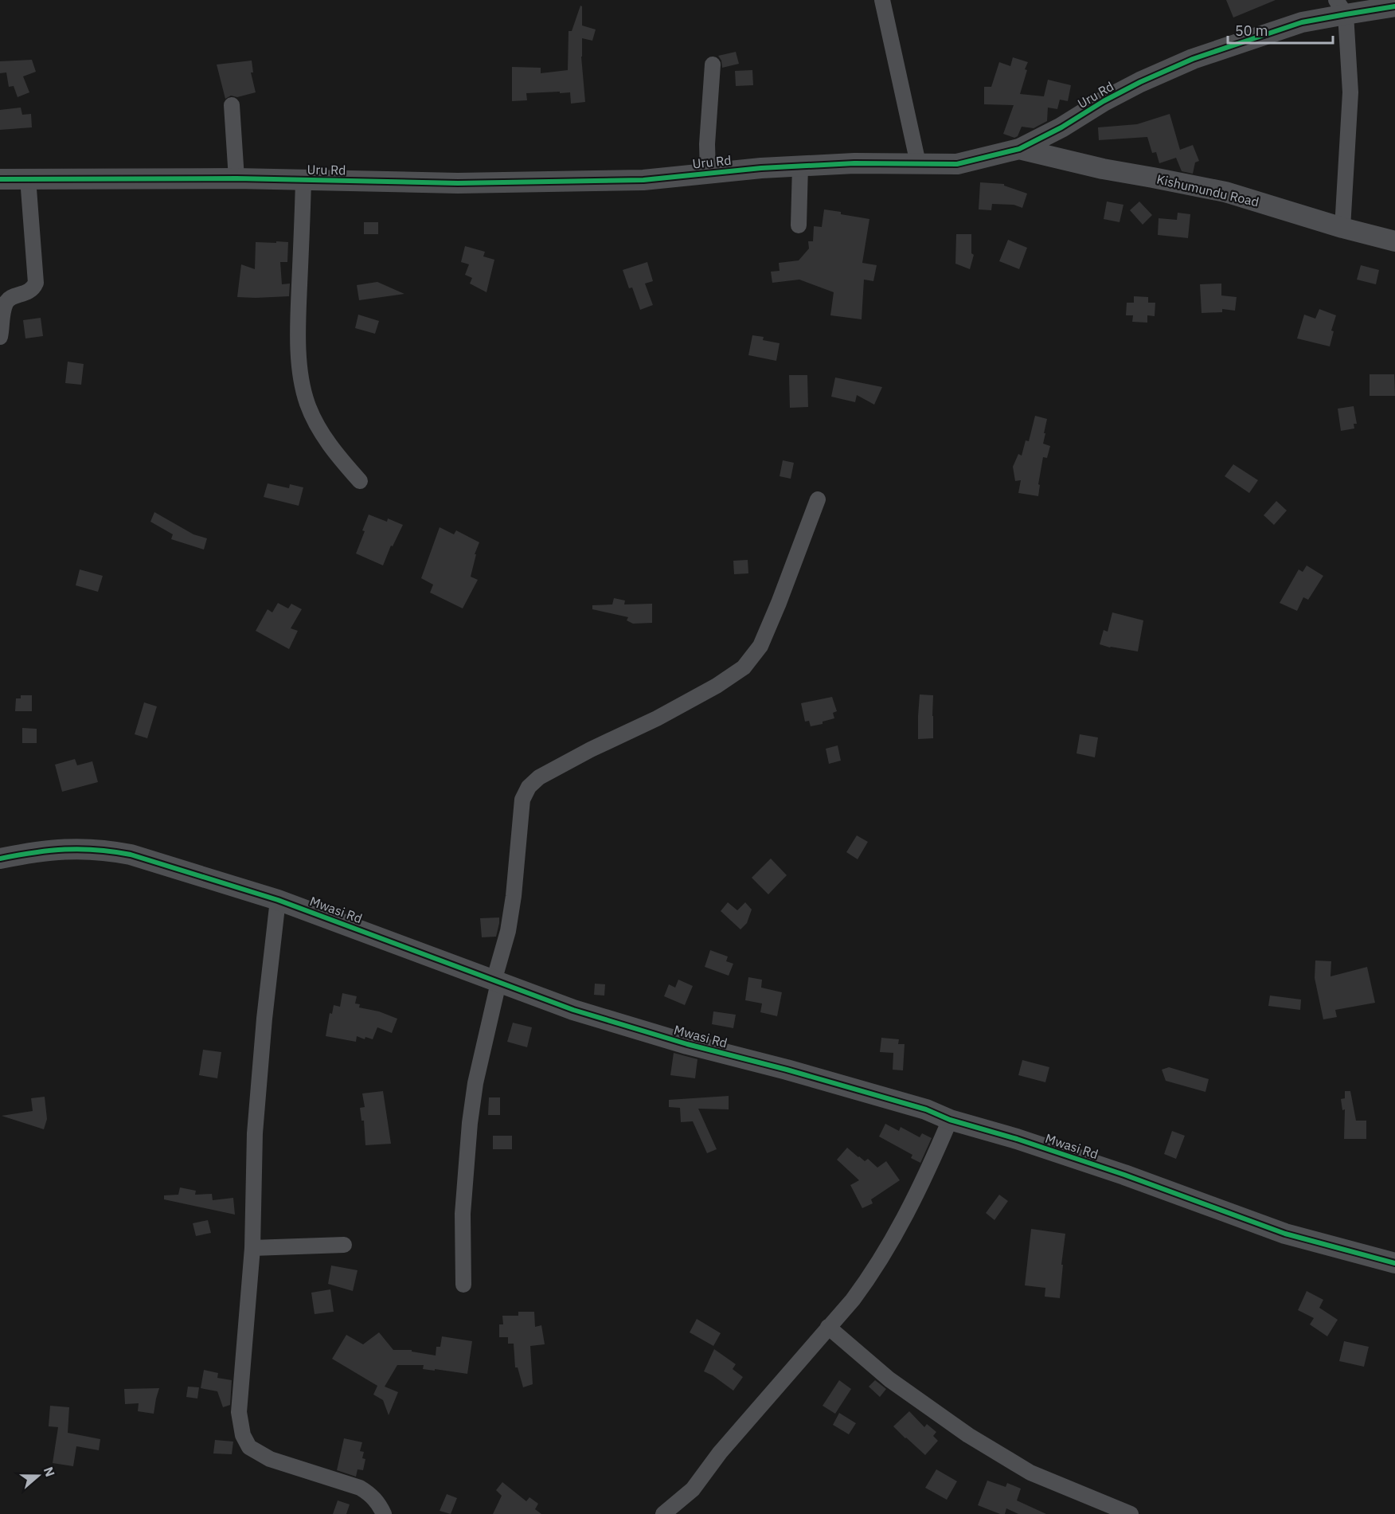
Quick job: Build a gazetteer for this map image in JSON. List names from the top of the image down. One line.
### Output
{"streets":{"street":["Uru Rd","Kishumundu Road","Mwasi Rd"]},"crossings":[["Uru Rd","Kishumundu Road"]],"scale_bar":"50 m","north":"right"}
